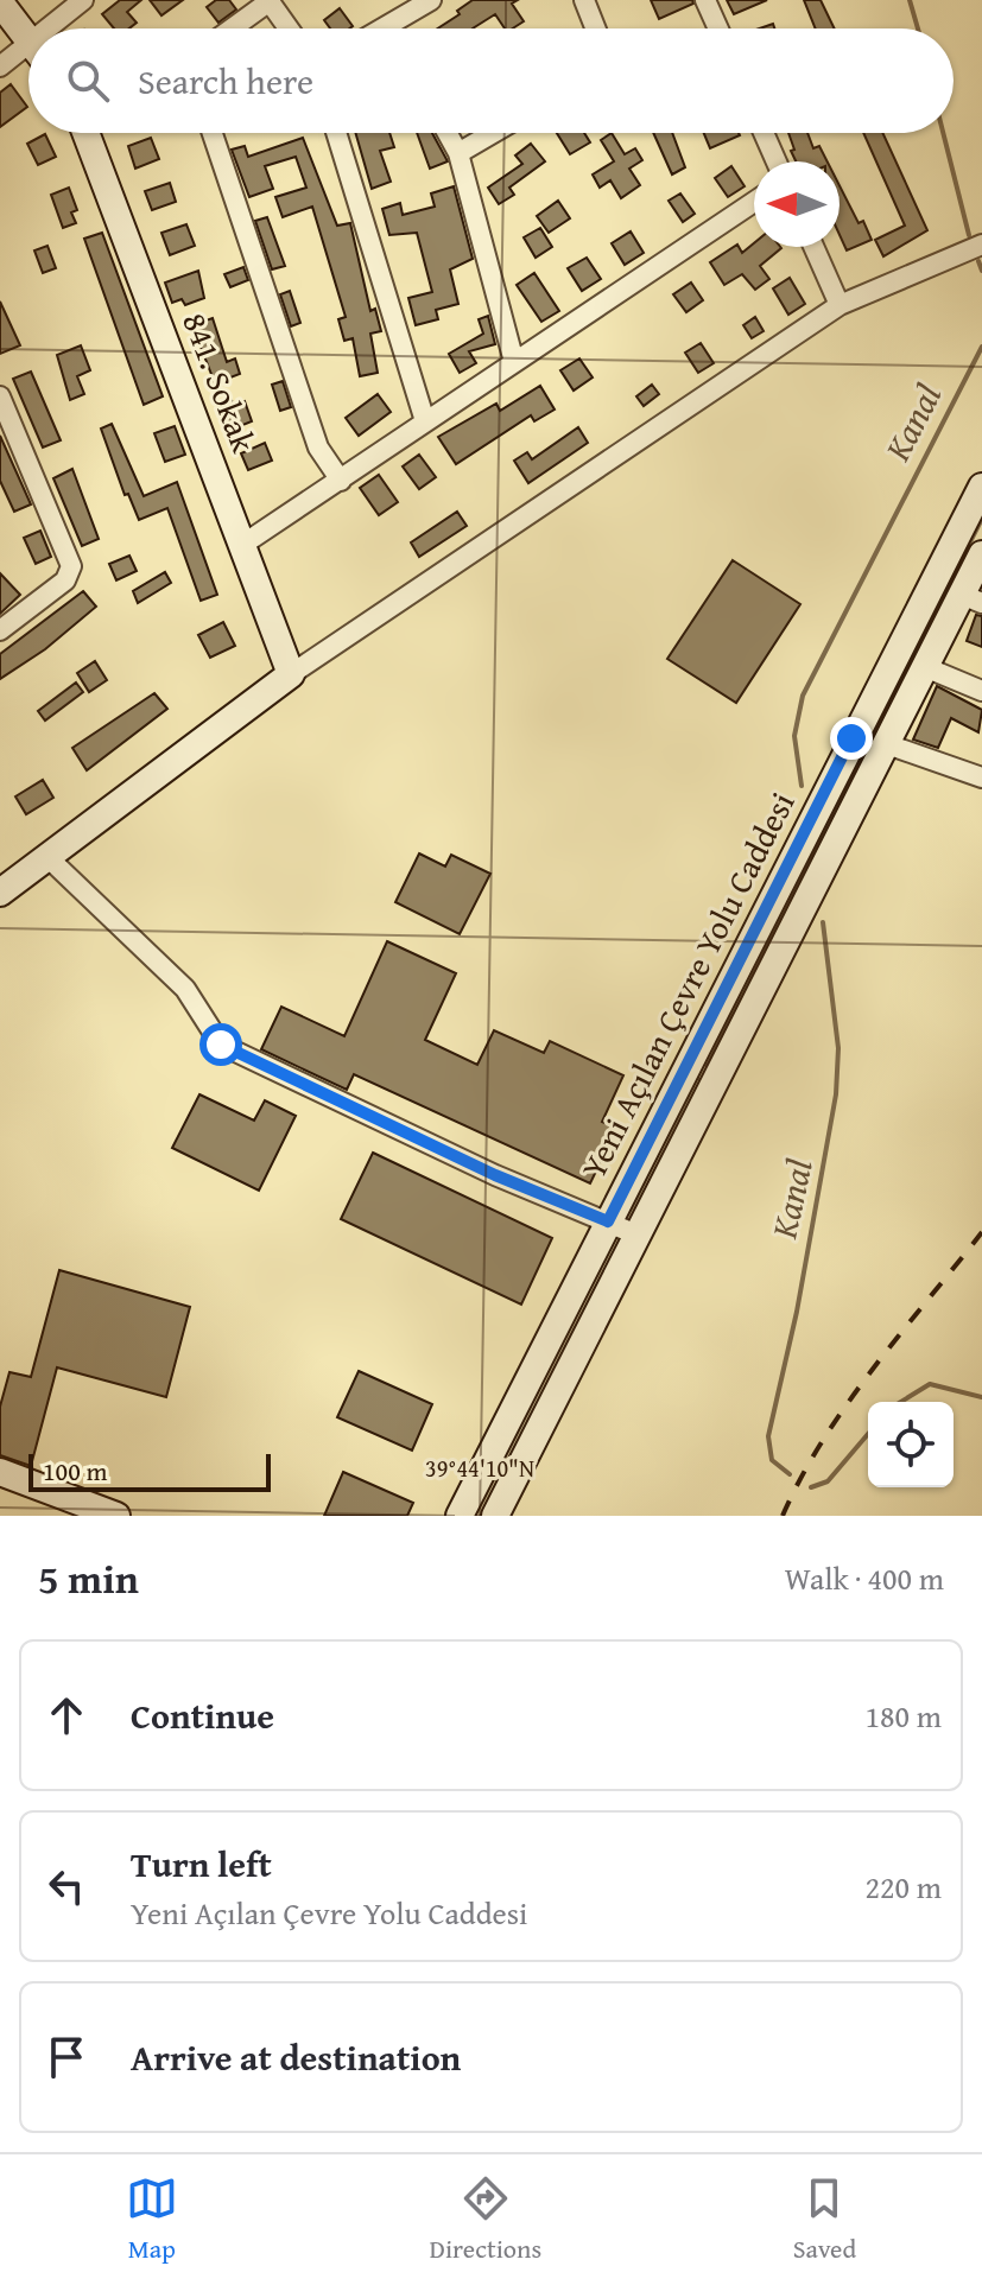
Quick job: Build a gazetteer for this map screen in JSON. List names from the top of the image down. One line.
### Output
{"streets":{"main road":["841. Sokak","Yeni Açılan Çevre Yolu Caddesi"]},"water":["Kanal"],"scale_bar":"100 m","north":"left","page":{"search":"Search here","scale":"100 m","heading":["5 min","Walk · 400 m"],"list":[["Continue","180 m"],["Turn left","Yeni Açılan Çevre Yolu Caddesi","220 m"],"Arrive at destination"],"nav":["Map","Directions","Saved"]},"coordinates":["39°44'10\"N"]}
